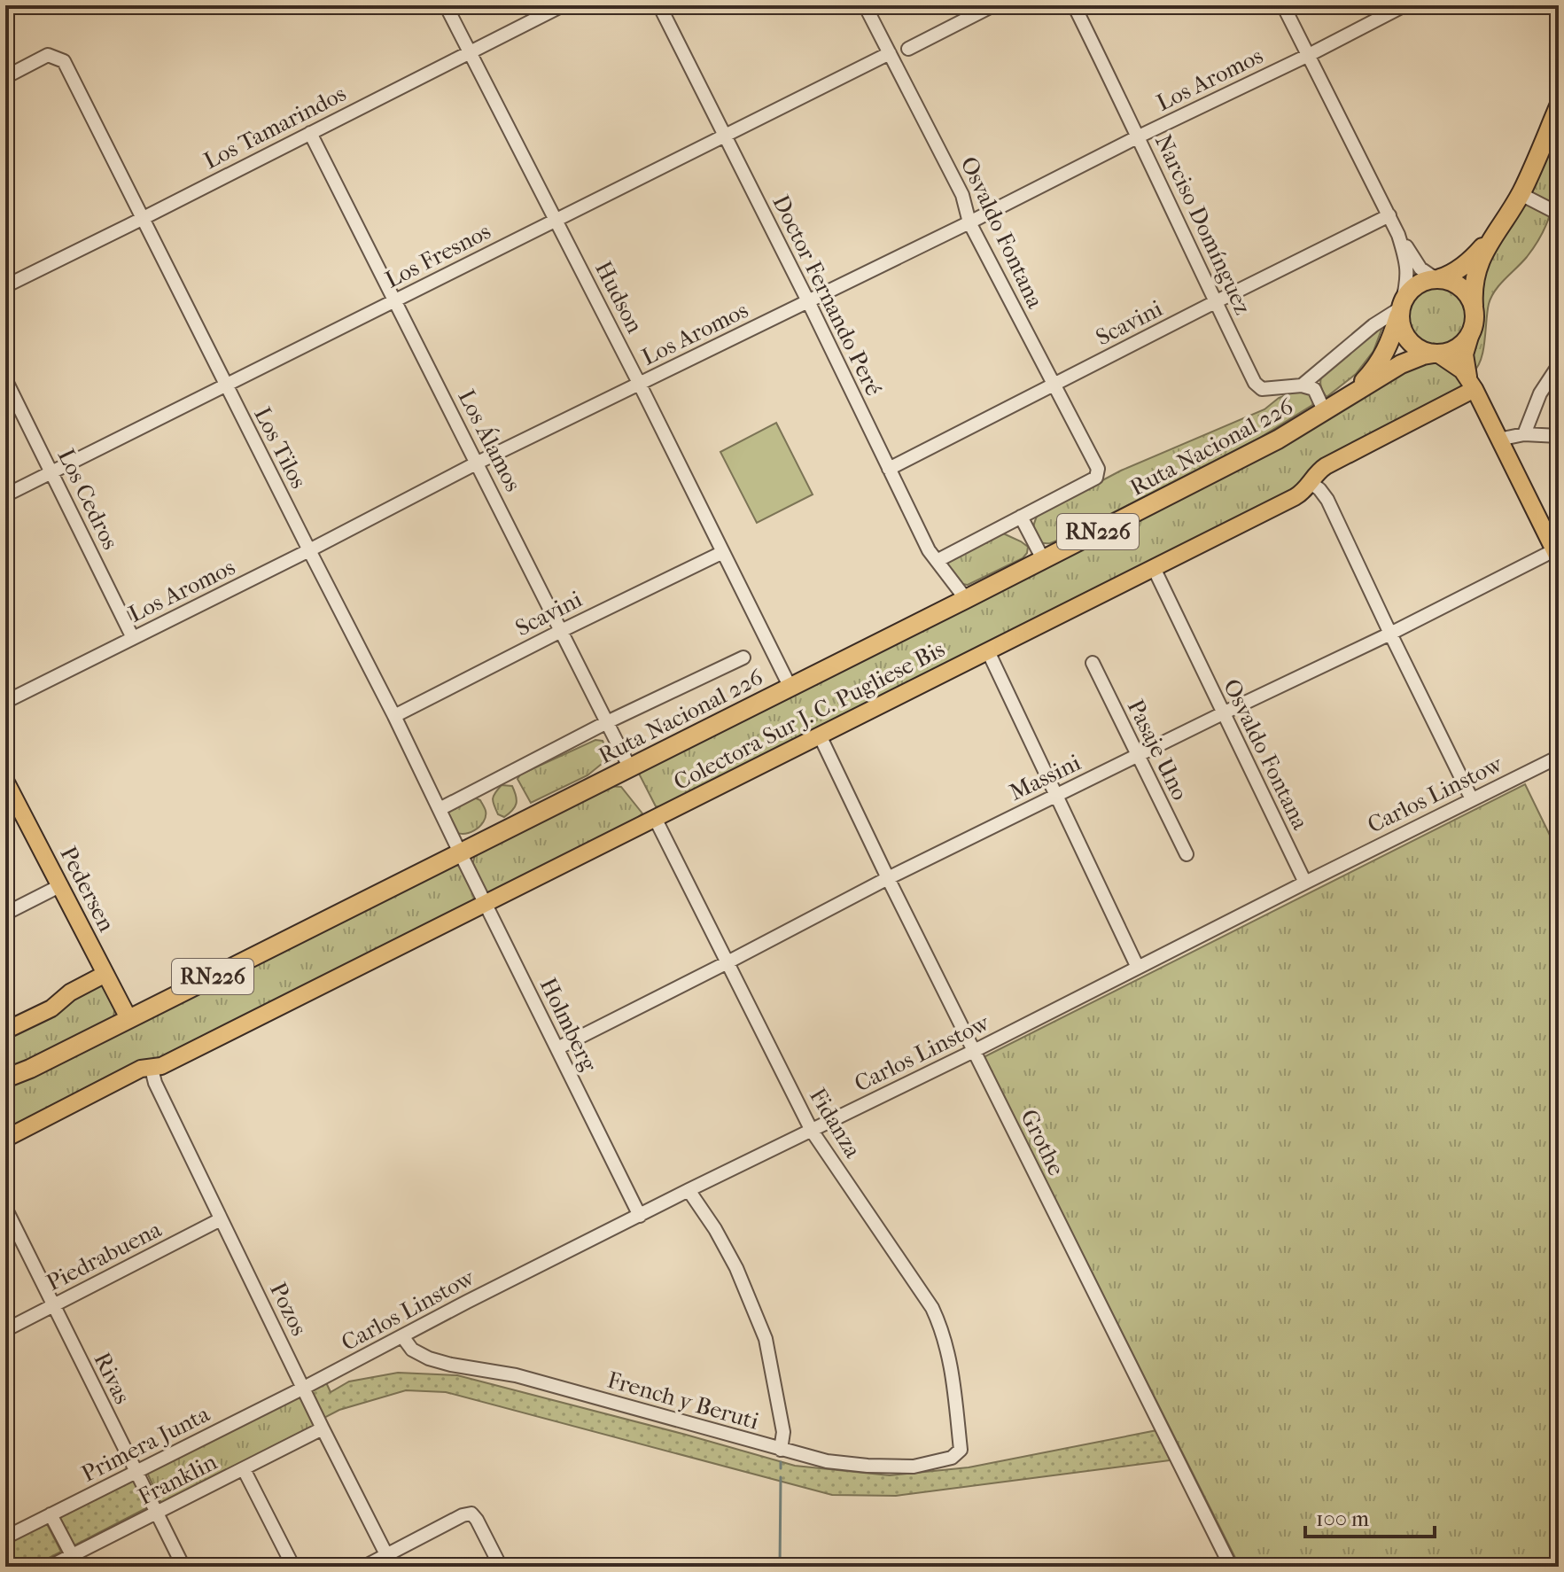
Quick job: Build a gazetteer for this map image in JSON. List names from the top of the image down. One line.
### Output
{"streets":{"highway":["Ruta Nacional 226","RN226"],"main road":["Colectora Sur J. C. Pugliese Bis","Pedersen"],"street":["Los Aromos","Los Tamarindos","Narciso Domínguez","Osvaldo Fontana","Los Fresnos","Doctor Fernando Peré","Hudson","Scavini","Los Álamos","Los Tilos","Los Cedros","Pasaje Uno","Massini","Carlos Linstow","Holmberg","Fidanza","Grothe","Piedrabuena","Pozos","Rivas","French y Beruti","Primera Junta","Franklin"]},"crossings":[["Los Aromos","Narciso Domínguez"],["Los Aromos","Osvaldo Fontana"],["Los Aromos","Doctor Fernando Peré"],["Los Aromos","Hudson"],["Los Aromos","Los Álamos"],["Los Aromos","Los Tilos"],["Los Aromos","Los Cedros"],["Los Tamarindos","Hudson"],["Los Tamarindos","Los Álamos"],["Los Tamarindos","Los Tilos"],["Narciso Domínguez","Scavini"],["Osvaldo Fontana","Los Fresnos"],["Osvaldo Fontana","Scavini"],["Osvaldo Fontana","Colectora Sur J. C. Pugliese Bis"],["Osvaldo Fontana","Massini"],["Osvaldo Fontana","Carlos Linstow"],["Los Fresnos","Doctor Fernando Peré"],["Los Fresnos","Hudson"],["Los Fresnos","Los Álamos"],["Los Fresnos","Los Tilos"],["Los Fresnos","Los Cedros"],["Doctor Fernando Peré","Scavini"],["Doctor Fernando Peré","Ruta Nacional 226"],["Hudson","Scavini"],["Hudson","Ruta Nacional 226"],["Scavini","Los Álamos"],["Scavini","Los Tilos"],["Los Álamos","Ruta Nacional 226"],["Ruta Nacional 226","Los Tilos"],["Ruta Nacional 226","Pedersen"],["Ruta Nacional 226","Holmberg"],["Los Tilos","Holmberg"],["Colectora Sur J. C. Pugliese Bis","Holmberg"],["Colectora Sur J. C. Pugliese Bis","Fidanza"],["Colectora Sur J. C. Pugliese Bis","Grothe"],["Colectora Sur J. C. Pugliese Bis","Pozos"],["Pasaje Uno","Massini"],["Massini","Holmberg"],["Massini","Fidanza"],["Massini","Grothe"],["Carlos Linstow","Holmberg"],["Carlos Linstow","Fidanza"],["Carlos Linstow","Grothe"],["Carlos Linstow","Pozos"],["Carlos Linstow","French y Beruti"],["Carlos Linstow","Primera Junta"],["Fidanza","French y Beruti"],["Piedrabuena","Pozos"],["Piedrabuena","Rivas"],["Pozos","Primera Junta"],["Pozos","Franklin"],["Rivas","Primera Junta"],["Rivas","Franklin"]],"scale_bar":"100 m"}
